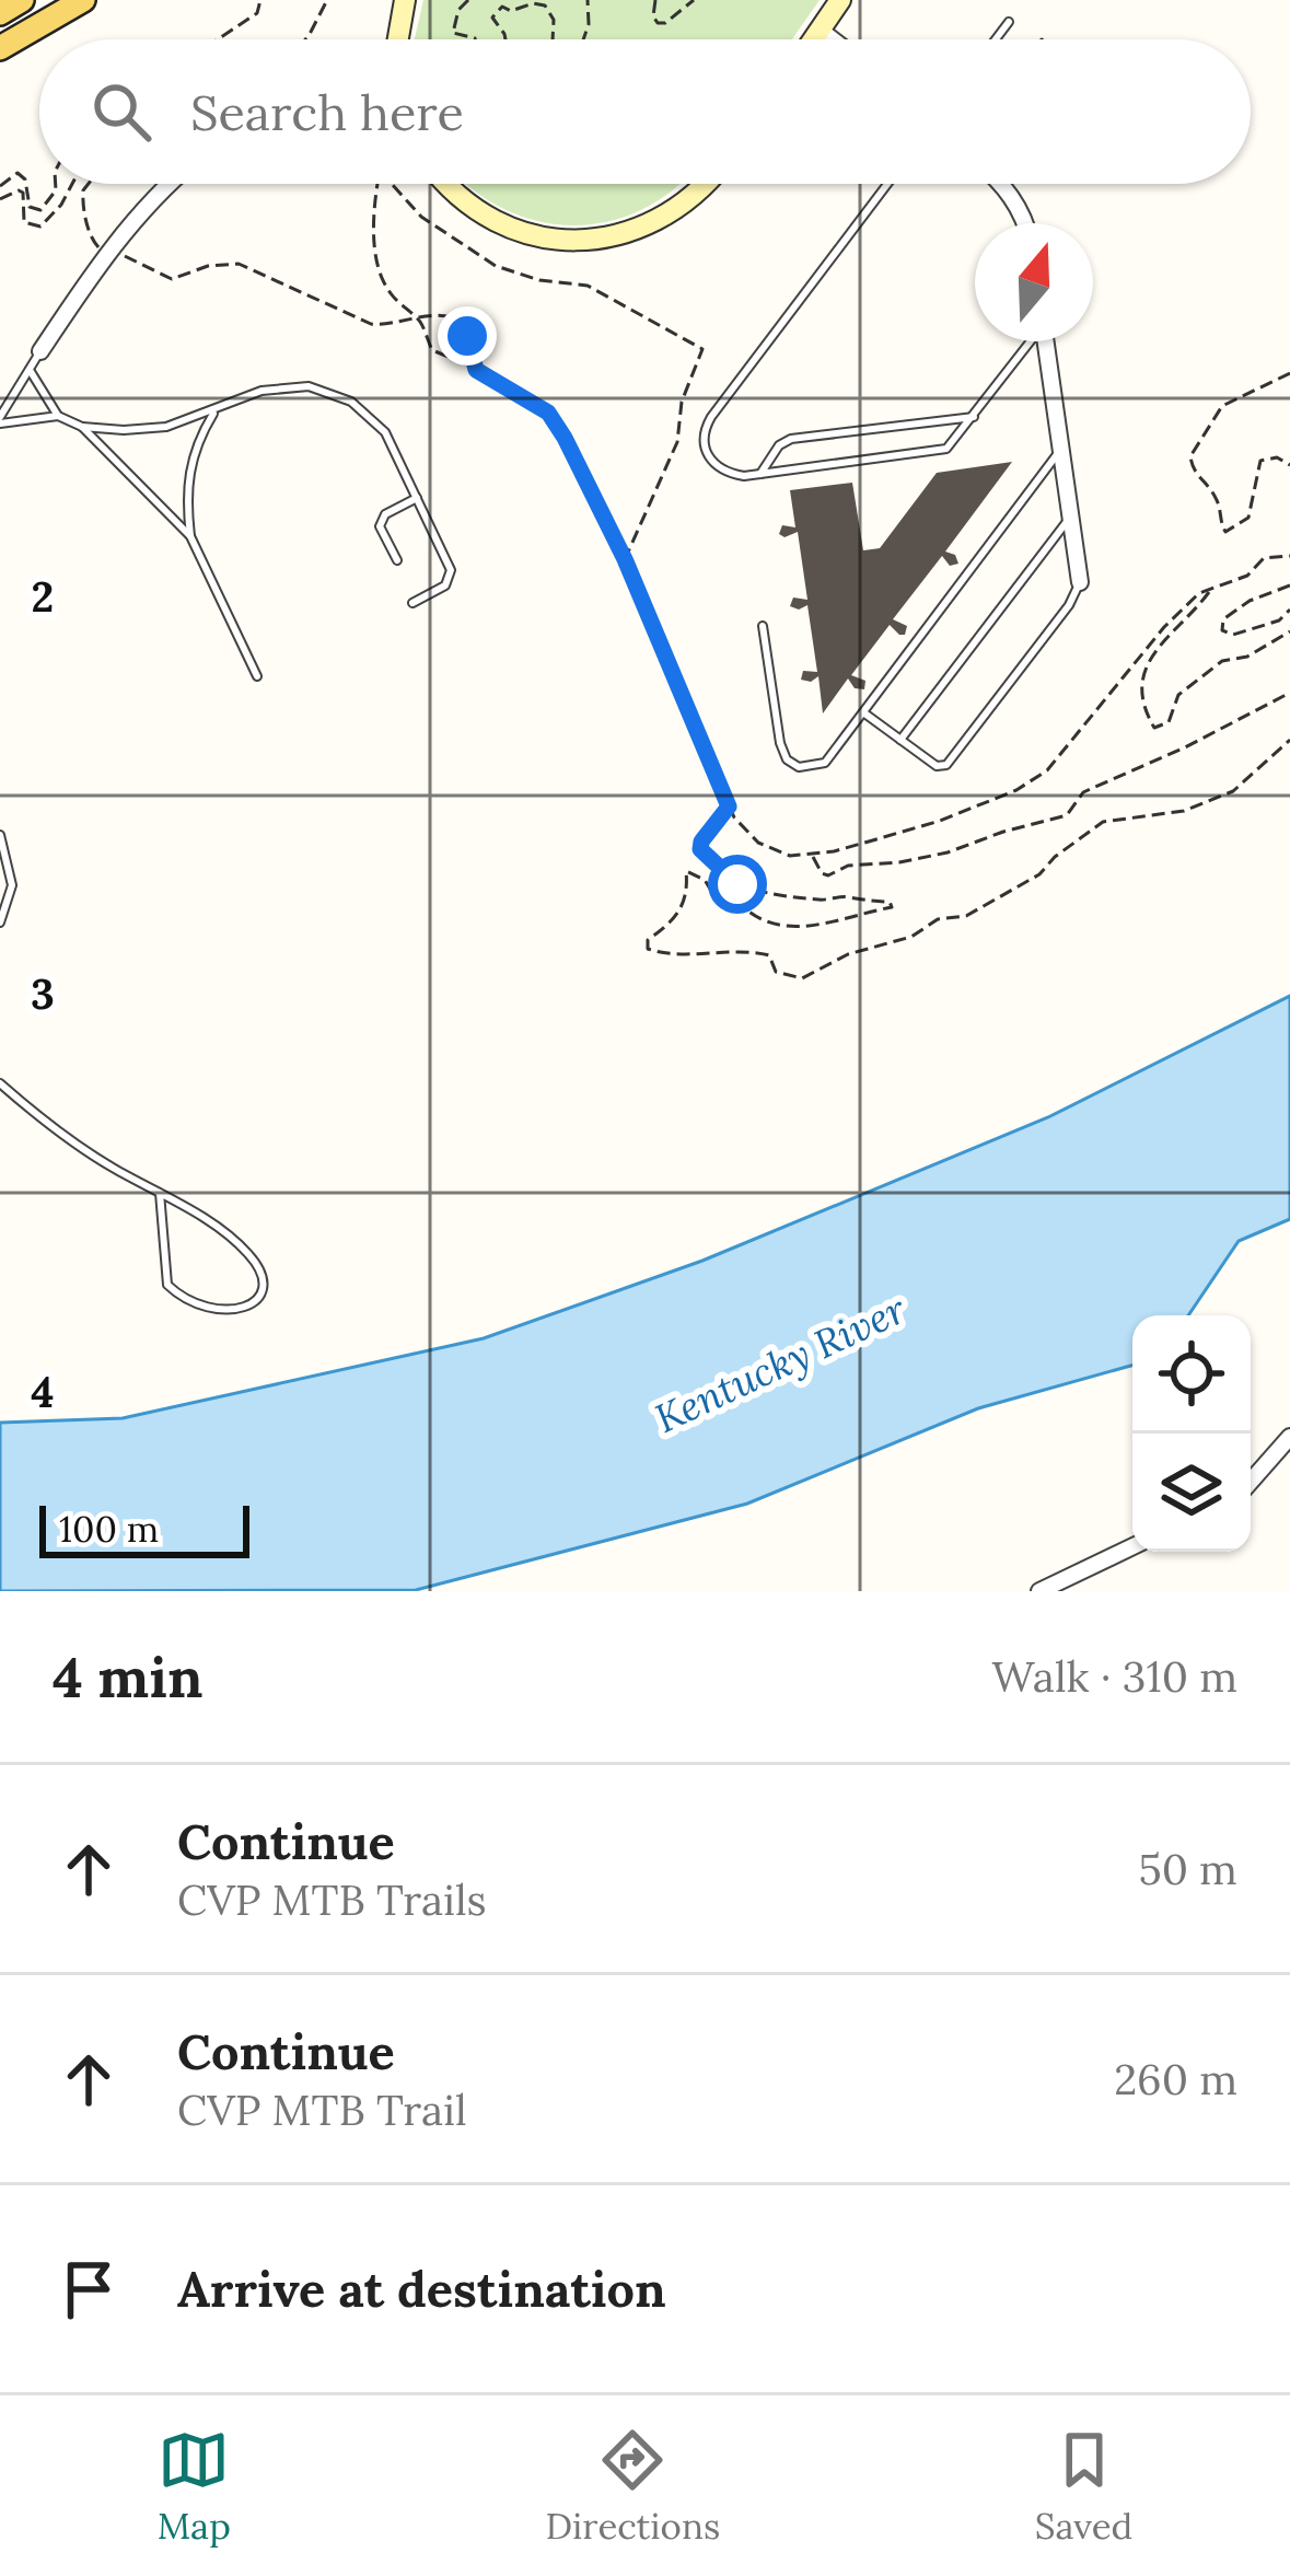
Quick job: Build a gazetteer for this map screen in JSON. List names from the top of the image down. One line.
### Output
{"water":["Kentucky River"],"scale_bar":"100 m","north":"top","page":{"search":"Search here","scale":"100 m","heading":["4 min","Walk · 310 m"],"list":[["Continue","CVP MTB Trails","50 m"],["Continue","CVP MTB Trail","260 m"],"Arrive at destination"],"nav":["Map","Directions","Saved"]},"grid":{"rows":["2","3","4"]}}
